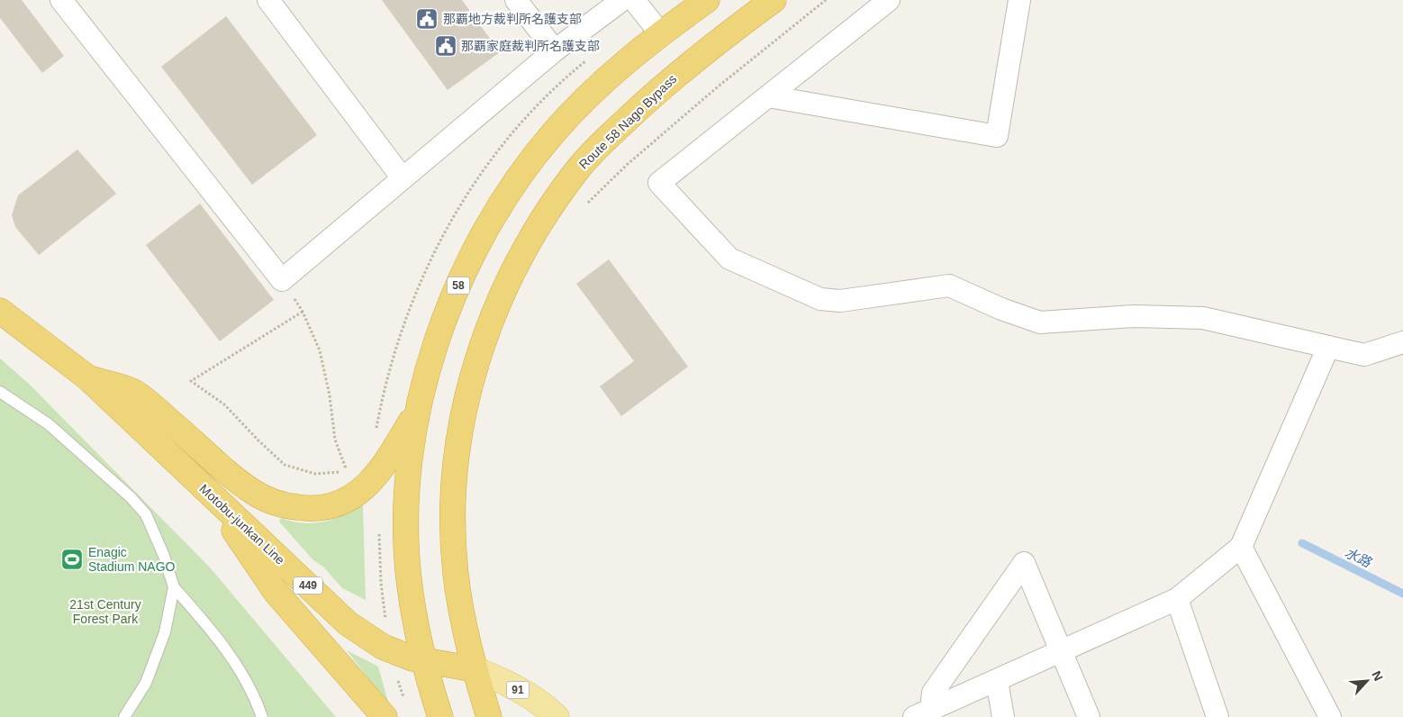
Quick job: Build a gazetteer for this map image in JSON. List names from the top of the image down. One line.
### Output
{"streets":{"highway":["Route 58 Nago Bypass","58","Motobu-junkan Line","449"],"main road":["91"]},"crossings":[["Route 58 Nago Bypass","Motobu-junkan Line"],["58","Motobu-junkan Line"]],"water":["水路"],"parks":["21st Century Forest Park"],"places":{"public building":["那覇地方裁判所名護支部","那覇家庭裁判所名護支部"],"sports":["Enagic Stadium NAGO"]},"north":"top right"}
